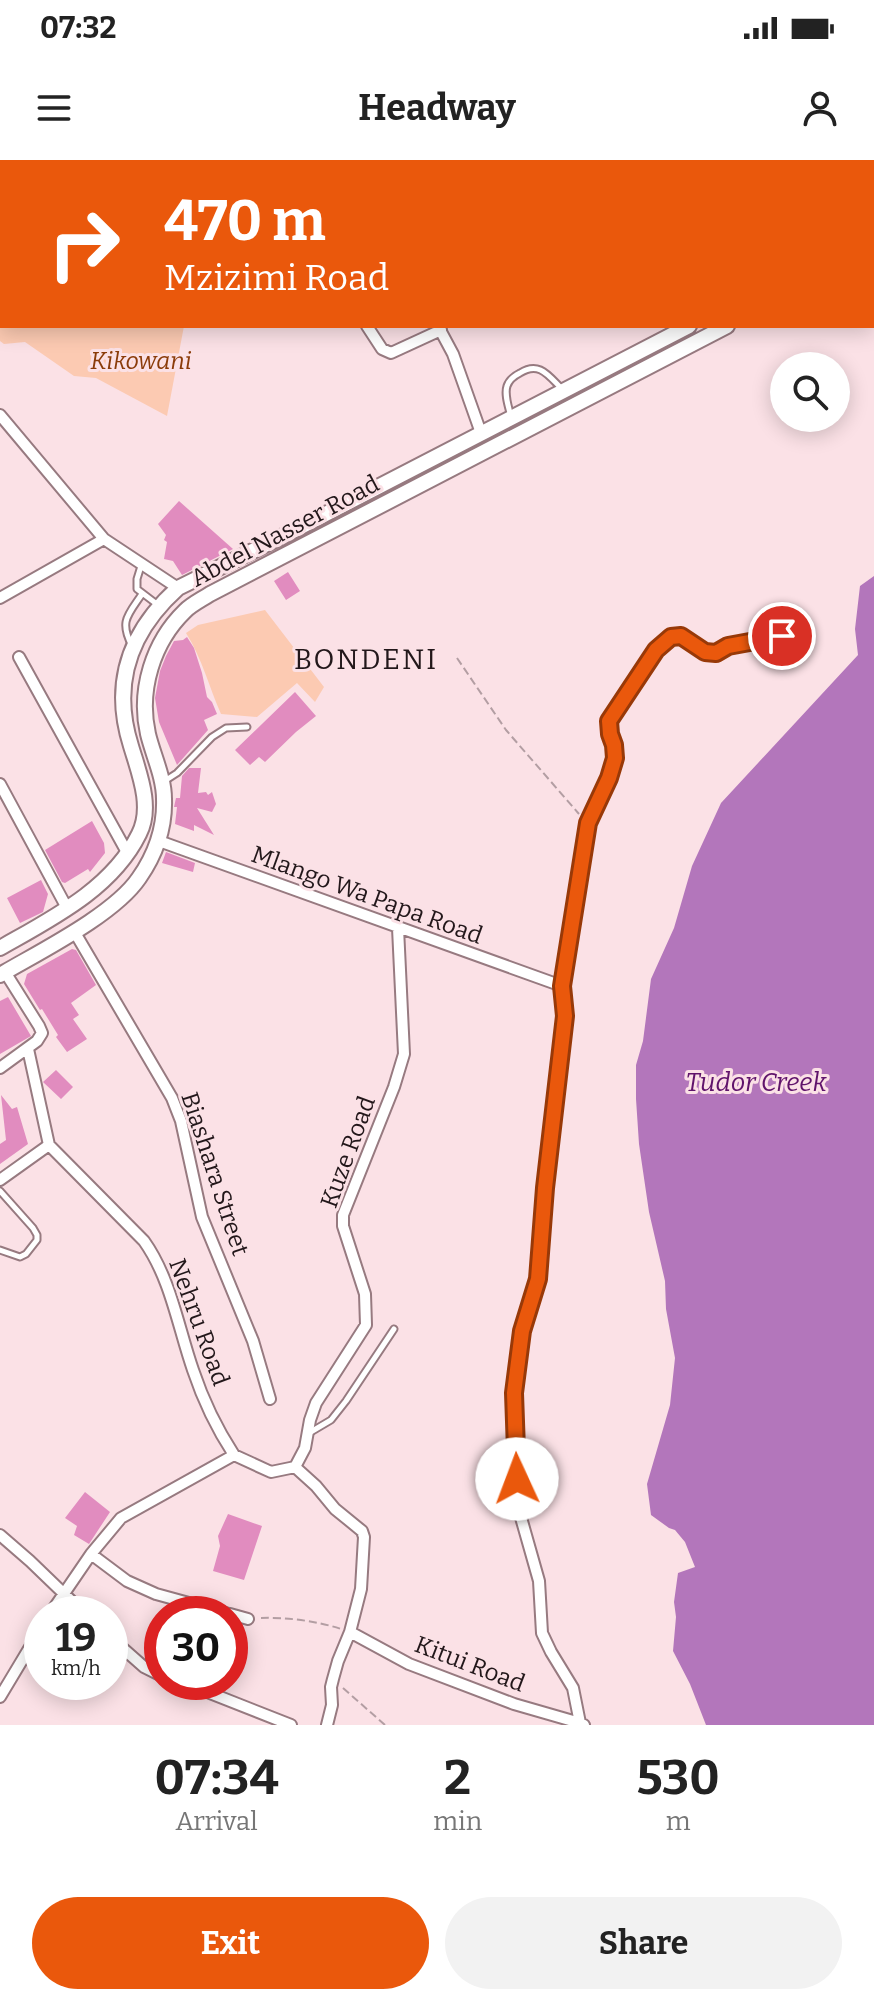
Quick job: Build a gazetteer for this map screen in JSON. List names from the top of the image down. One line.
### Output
{"streets":{"main road":["Abdel Nasser Road"],"street":["Mlango Wa Papa Road","Kuze Road","Biashara Street","Nehru Road","Kitui Road"]},"crossings":[["Abdel Nasser Road","Mlango Wa Papa Road"],["Abdel Nasser Road","Biashara Street"],["Mlango Wa Papa Road","Kuze Road"]],"districts":["BONDENI"],"water":["Tudor Creek"],"parks":["Kikowani"],"page":{"status":"07:32","header":"Headway","turn":["470 m","Mzizimi Road"],"speed":"19 km/h","limit":"30","eta":["07:34","Arrival","2","min","530","m"],"buttons":["Exit","Share"]}}
